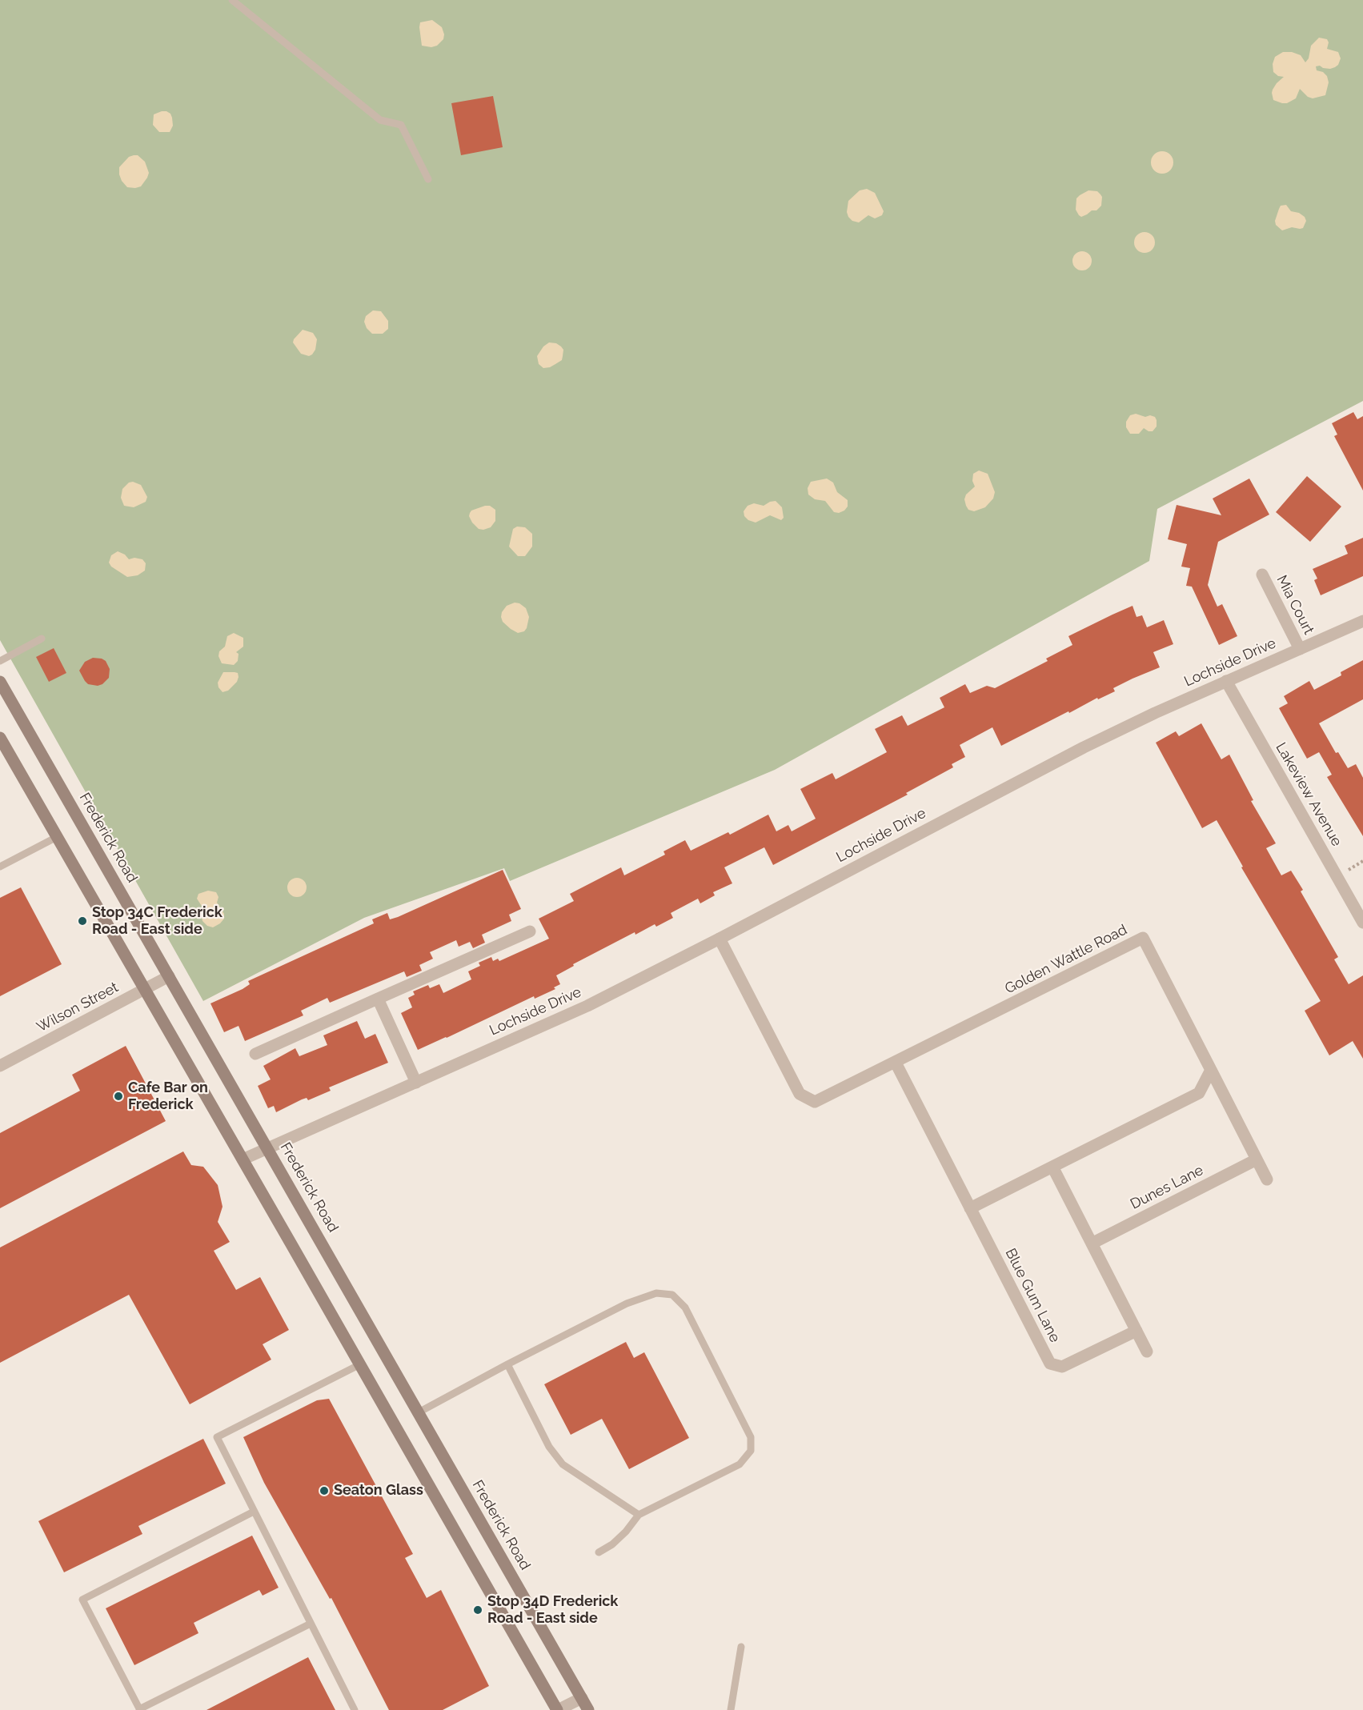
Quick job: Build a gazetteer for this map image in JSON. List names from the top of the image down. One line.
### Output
{"streets":{"main road":["Frederick Road"],"street":["Mia Court","Lochside Drive","Lakeview Avenue","Golden Wattle Road","Wilson Street","Dunes Lane","Blue Gum Lane"]},"crossings":[["Mia Court","Lochside Drive"],["Lochside Drive","Lakeview Avenue"],["Lochside Drive","Frederick Road"],["Lochside Drive","Golden Wattle Road"],["Frederick Road","Wilson Street"],["Golden Wattle Road","Blue Gum Lane"]],"places":["Stop 34C Frederick Road - East side","Cafe Bar on Frederick","Seaton Glass","Stop 34D Frederick Road - East side"]}
